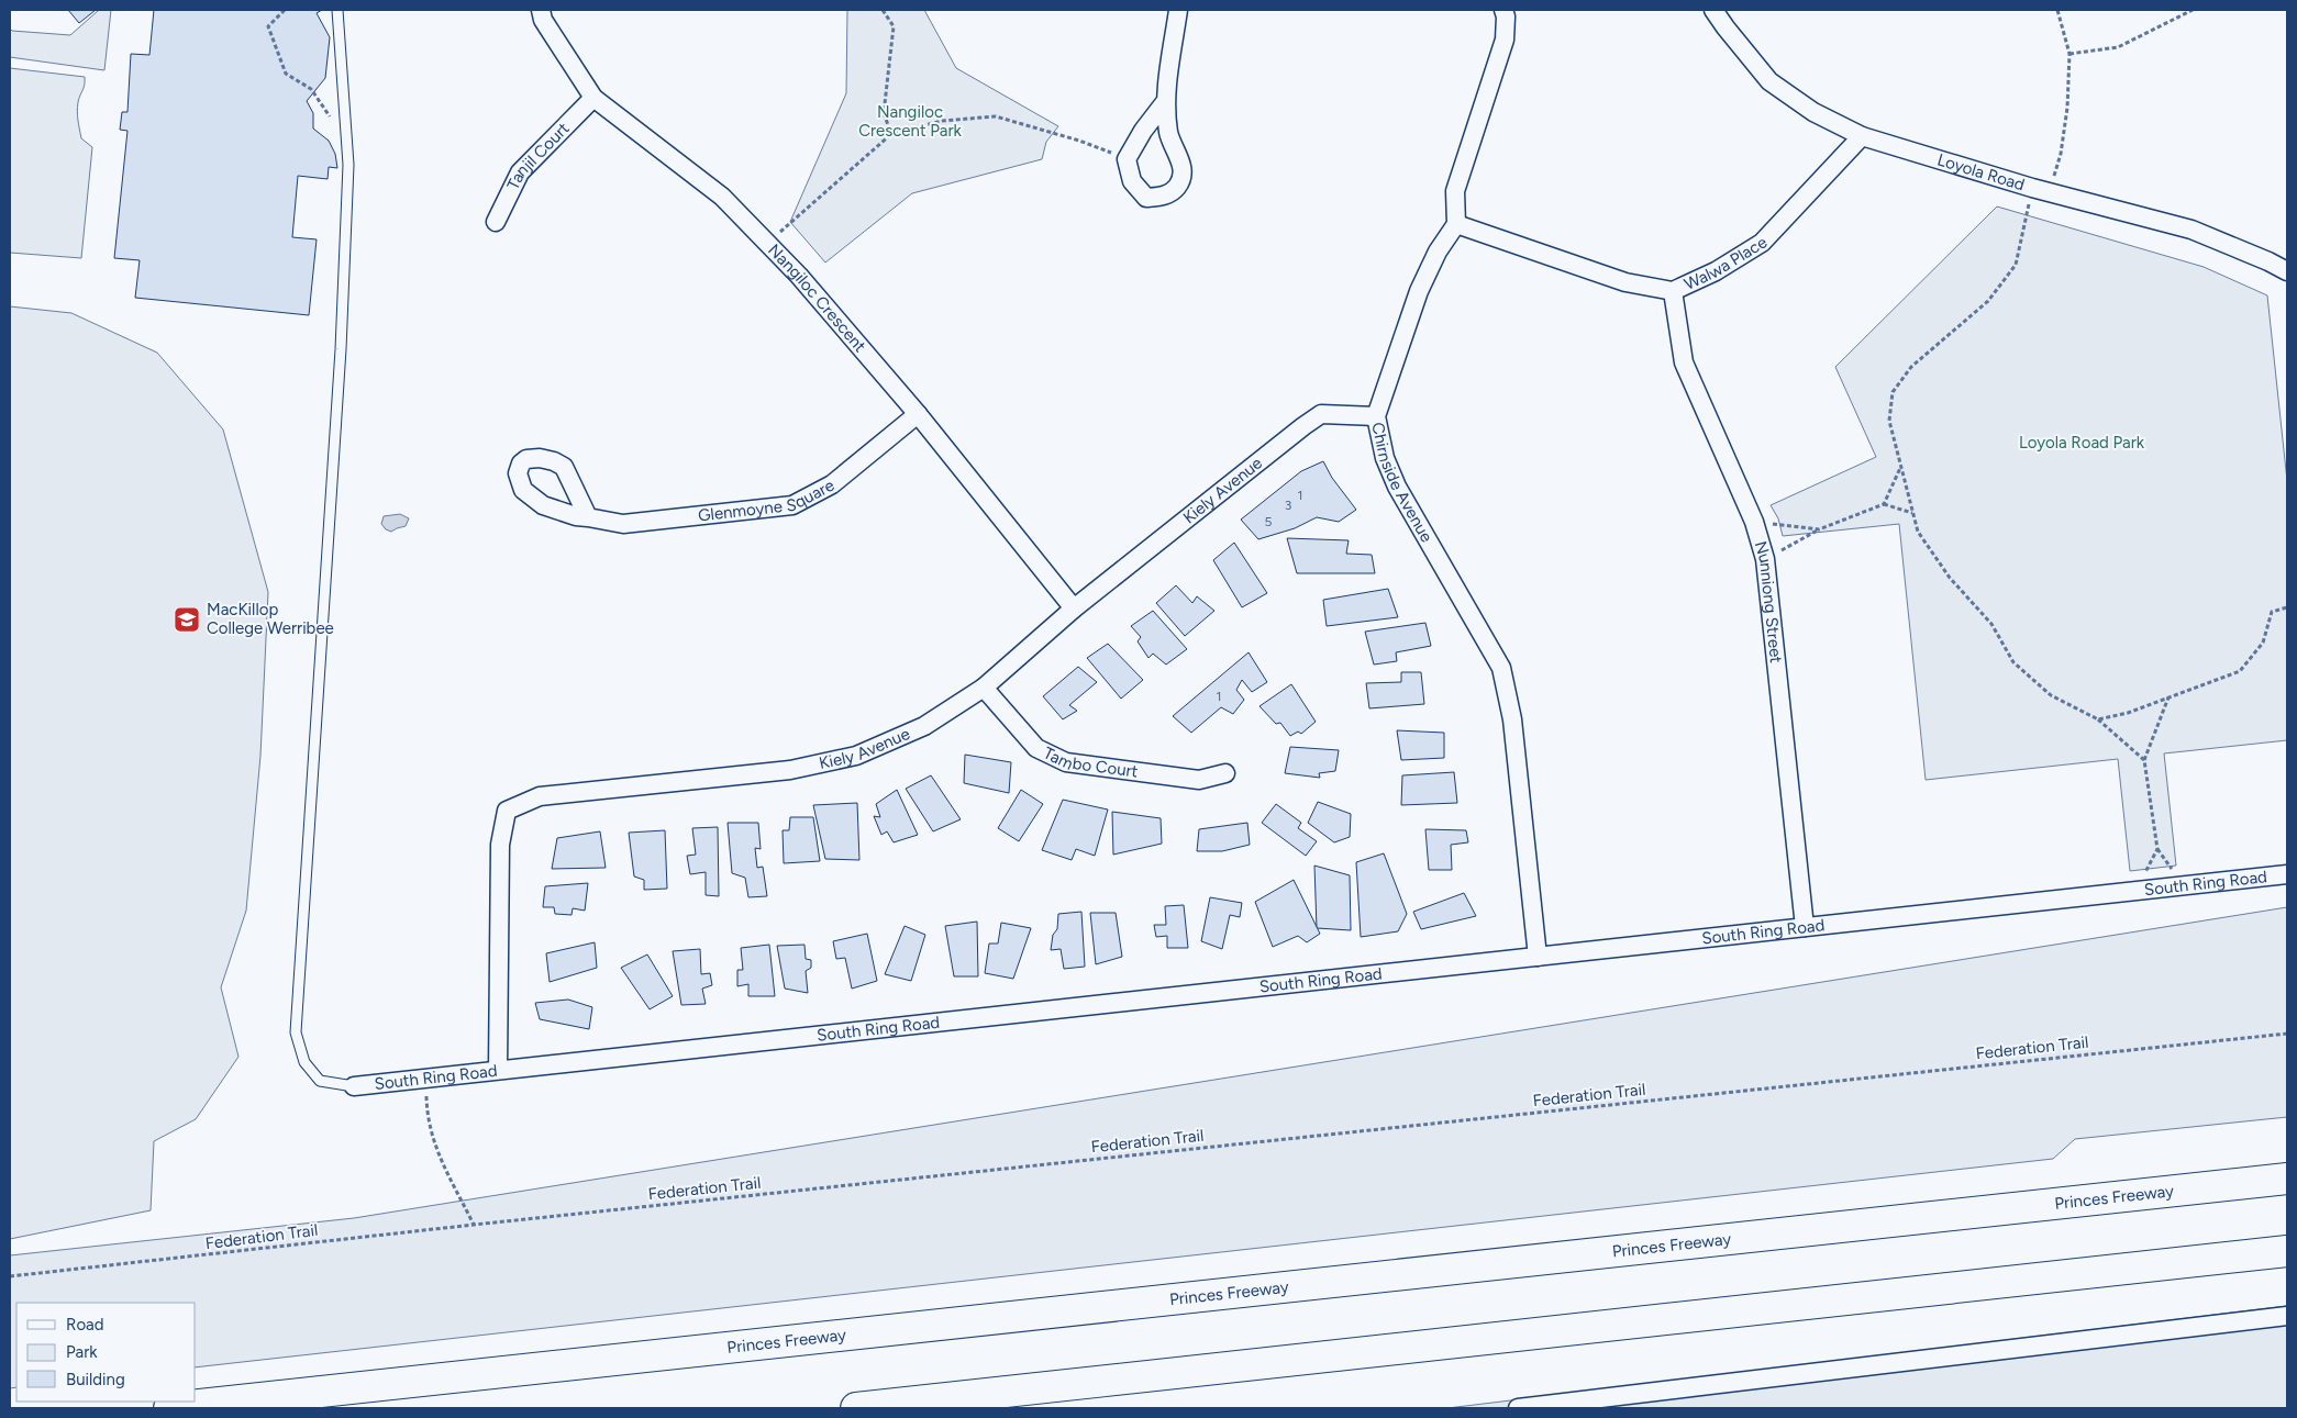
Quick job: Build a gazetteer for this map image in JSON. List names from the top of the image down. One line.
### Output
{"streets":{"highway":["Princes Freeway"],"street":["Tanjil Court","Loyola Road","Walwa Place","Nangiloc Crescent","Chirnside Avenue","Kiely Avenue","Glenmoyne Square","Nunniong Street","Tambo Court","South Ring Road"],"path":["Federation Trail"]},"crossings":[["Tanjil Court","Nangiloc Crescent"],["Loyola Road","Walwa Place"],["Walwa Place","Chirnside Avenue"],["Walwa Place","Nunniong Street"],["Nangiloc Crescent","Kiely Avenue"],["Nangiloc Crescent","Glenmoyne Square"],["Chirnside Avenue","Kiely Avenue"],["Chirnside Avenue","South Ring Road"],["Kiely Avenue","Tambo Court"],["Kiely Avenue","South Ring Road"],["Nunniong Street","South Ring Road"]],"parks":["Nangiloc Crescent Park","Loyola Road Park"],"places":{"school or university":["MacKillop College Werribee"]},"house_numbers":["1","3","5","1"],"legend":["Road","Park","Building"]}
